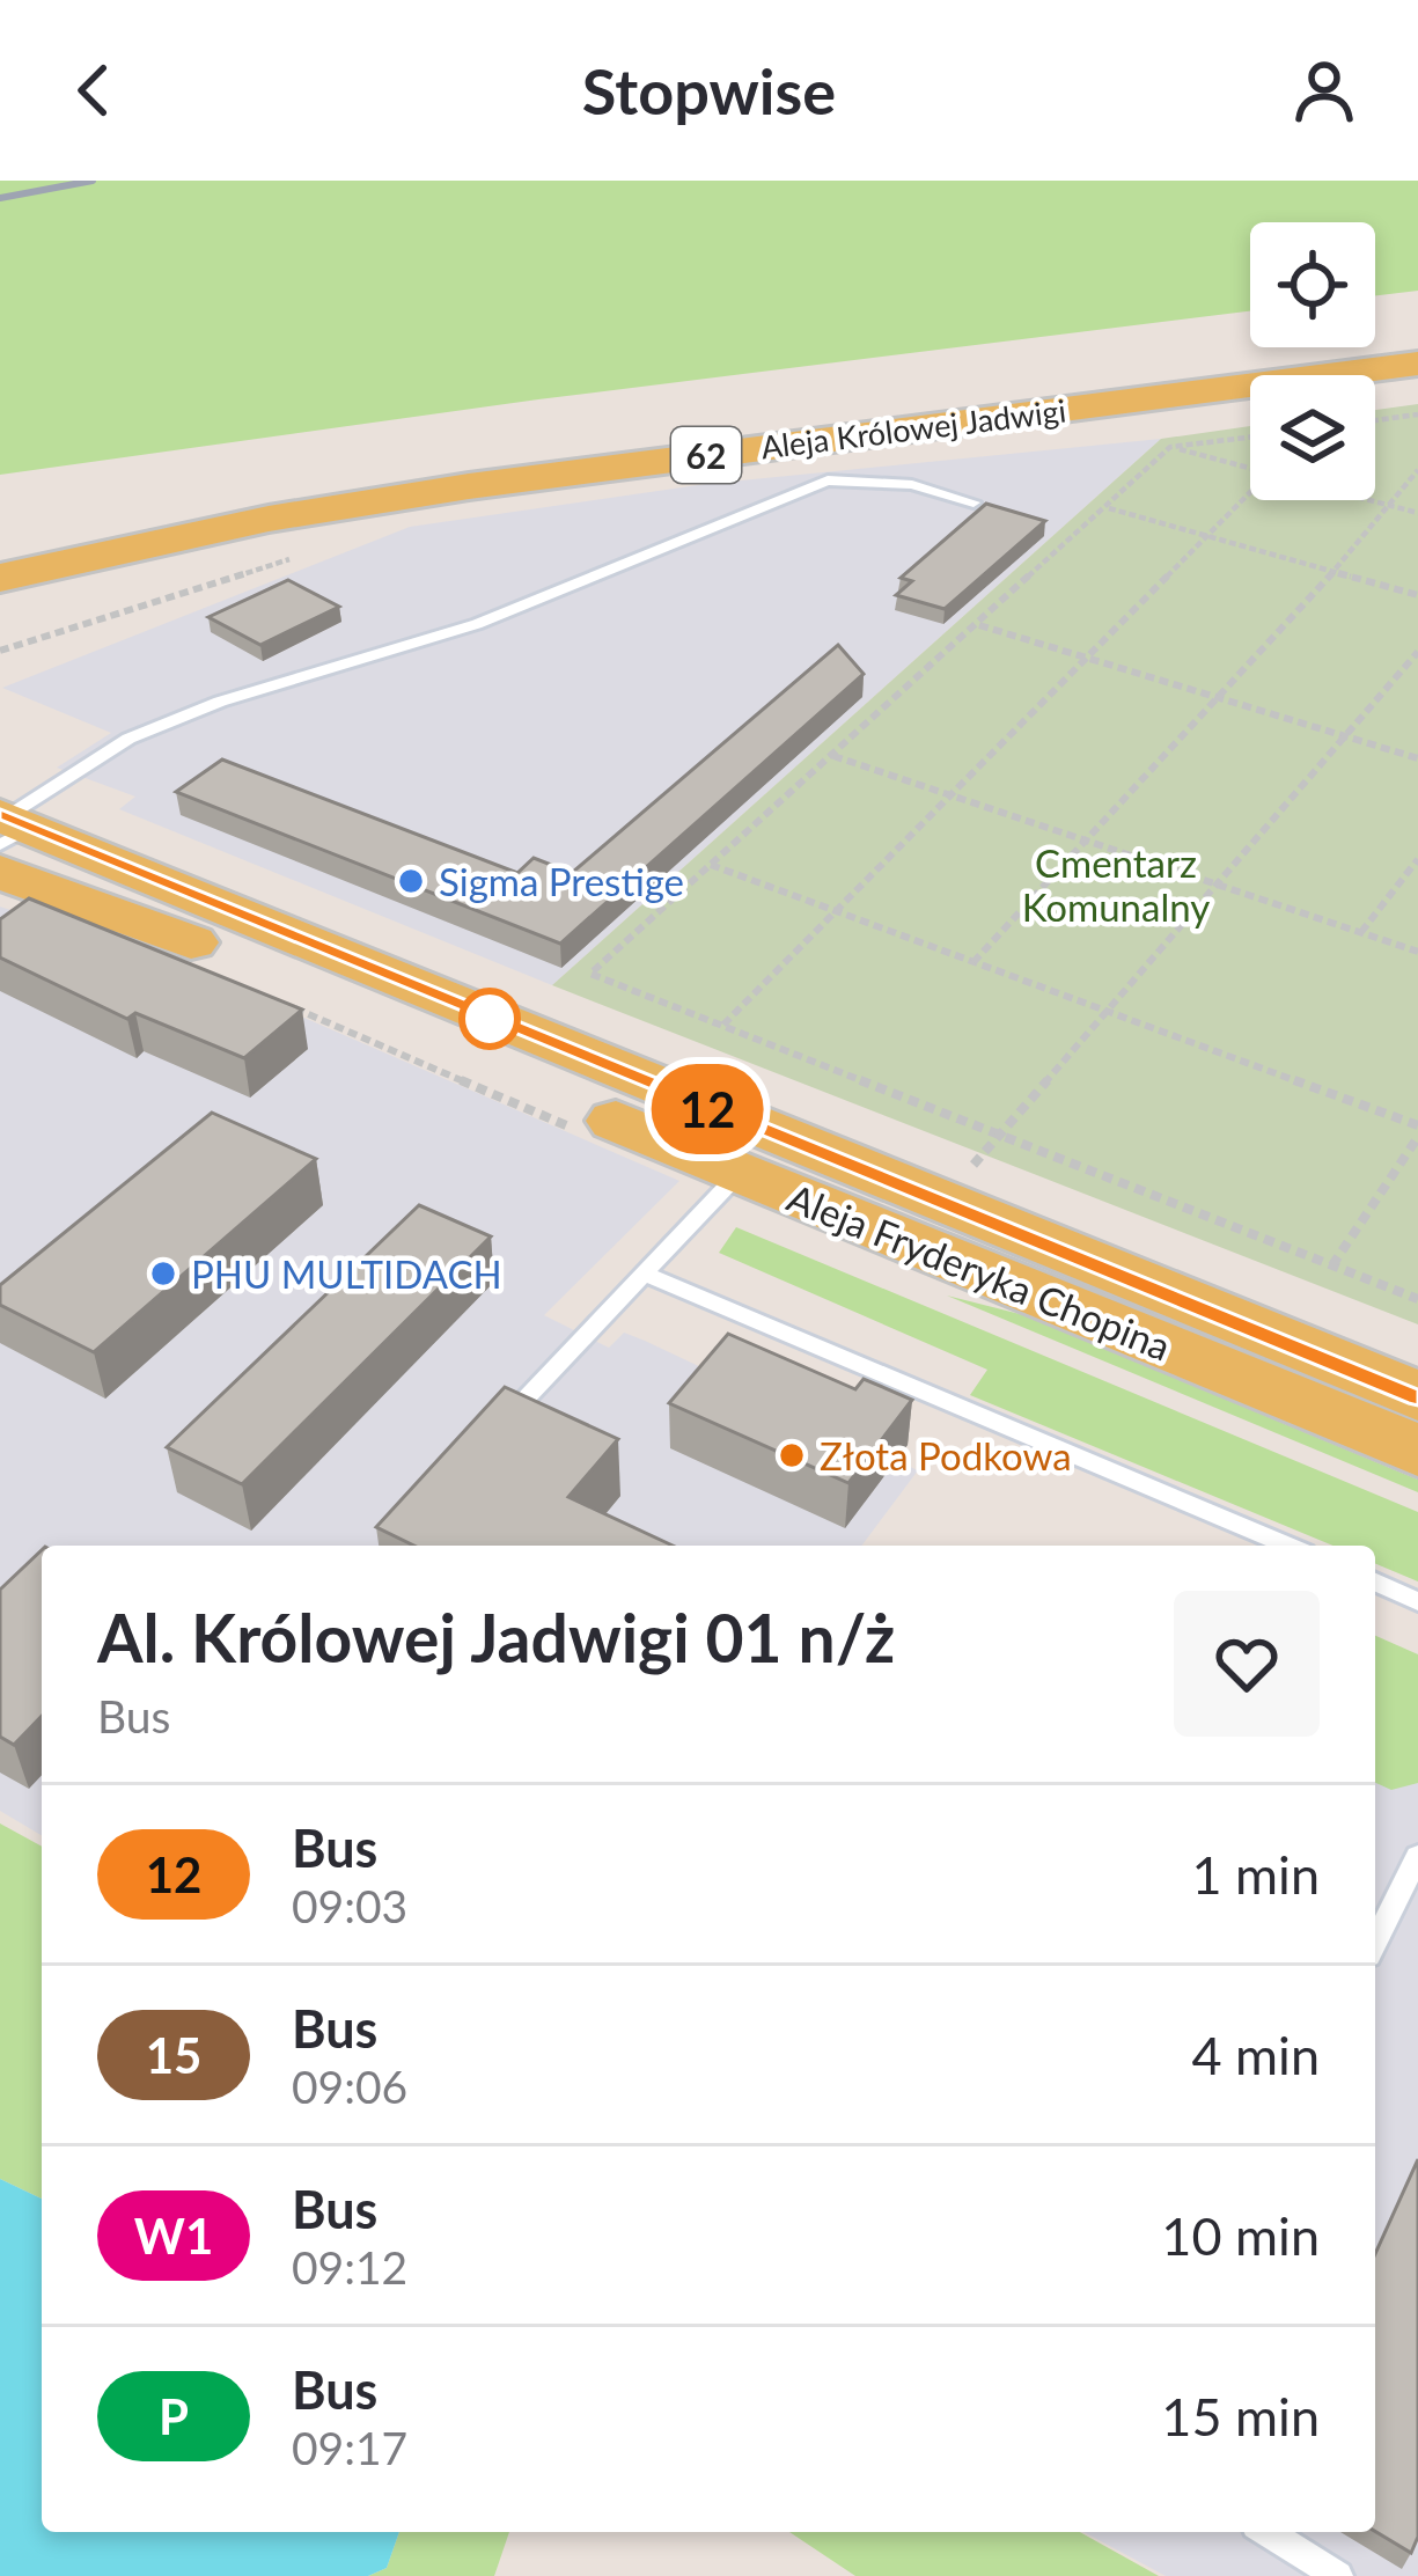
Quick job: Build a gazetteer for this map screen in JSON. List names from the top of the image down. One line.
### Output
{"streets":{"main road":["Aleja Królowej Jadwigi","62","Aleja Fryderyka Chopina"]},"parks":["Cmentarz Komunalny"],"places":["Sigma Prestige","PHU MULTIDACH","Złota Podkowa"],"lines":["bus line 12"],"page":{"header":"Stopwise","on_map":"12","heading":["Al. Królowej Jadwigi 01 n/ż","Bus"],"list":[{"mark":"12","name":"Bus","note":"09:03","value":"1 min"},{"mark":"15","name":"Bus","note":"09:06","value":"4 min"},{"mark":"W1","name":"Bus","note":"09:12","value":"10 min"},{"mark":"P","name":"Bus","note":"09:17","value":"15 min"}]}}
